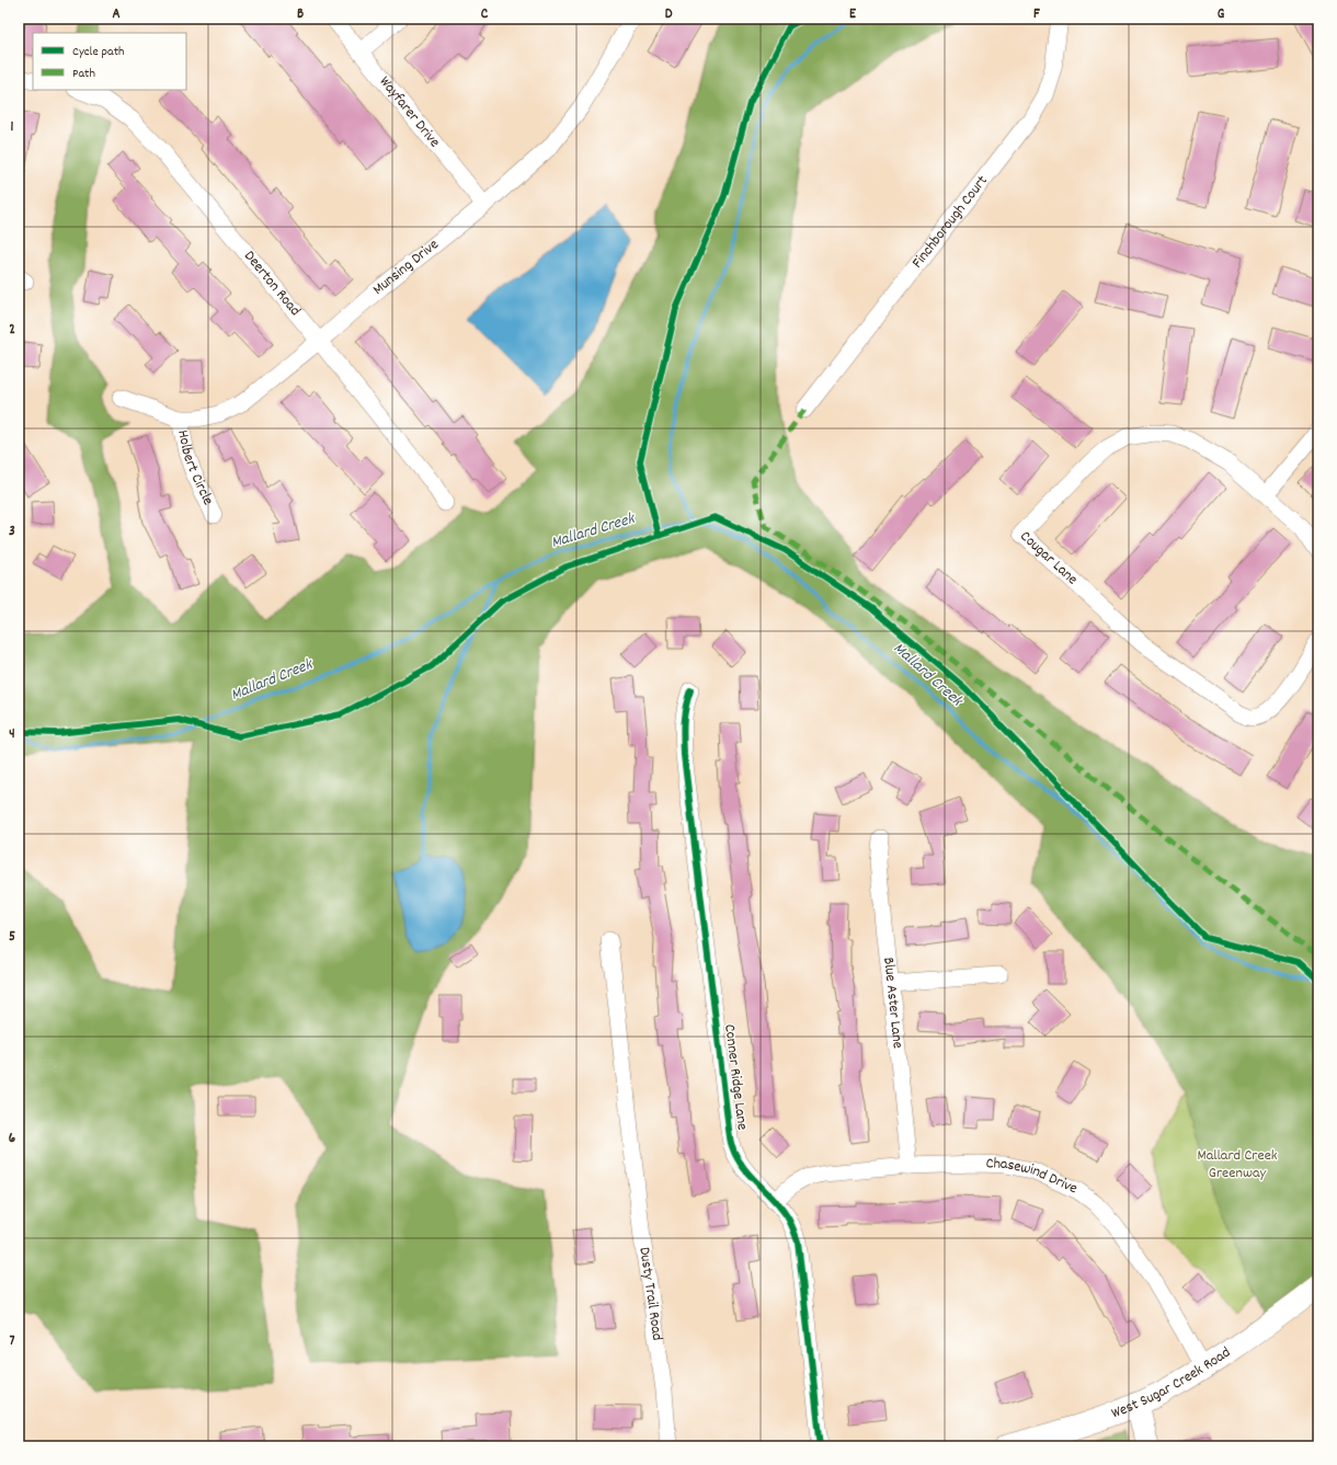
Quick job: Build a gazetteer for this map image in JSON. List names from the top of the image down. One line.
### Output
{"streets":{"main road":["West Sugar Creek Road"],"street":["Wayfarer Drive","Finchborough Court","Munsing Drive","Deerton Road","Holbert Circle","Cougar Lane","Blue Aster Lane","Conner Ridge Lane","Chasewind Drive","Dusty Trail Road"]},"crossings":[["Wayfarer Drive","Munsing Drive"],["Munsing Drive","Deerton Road"],["Munsing Drive","Holbert Circle"],["Blue Aster Lane","Chasewind Drive"],["Conner Ridge Lane","Chasewind Drive"],["Chasewind Drive","West Sugar Creek Road"]],"water":["Mallard Creek"],"parks":["Mallard Creek Greenway"],"legend":["Cycle path","Path"],"grid":{"columns":["A","B","C","D","E","F","G"],"rows":["1","2","3","4","5","6","7"]}}
